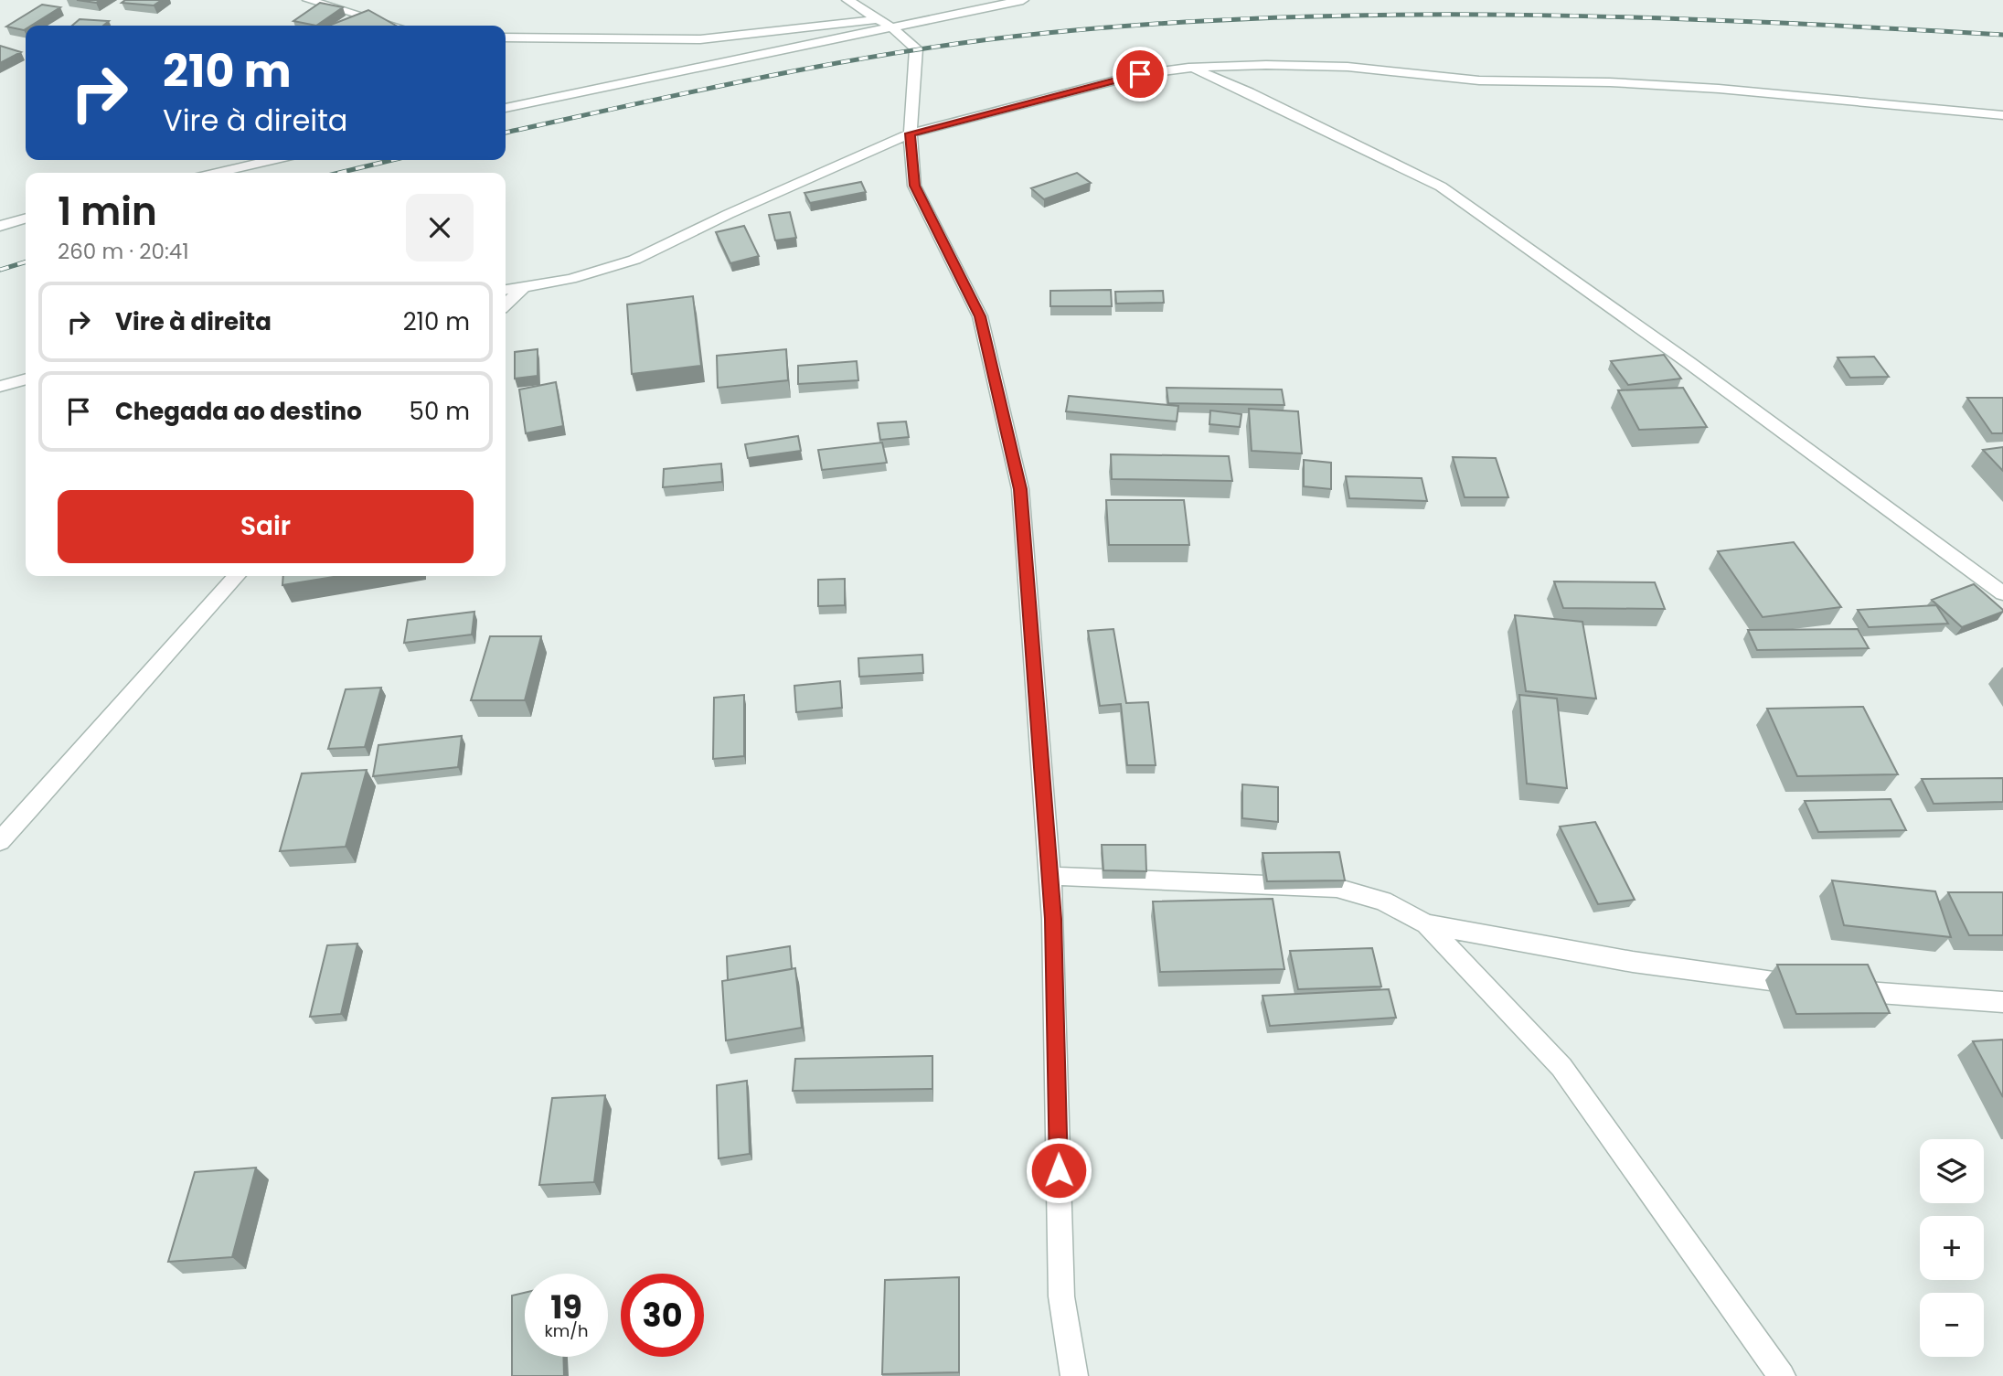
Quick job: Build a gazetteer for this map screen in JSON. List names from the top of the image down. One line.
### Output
{"page":{"turn":["210 m","Vire à direita"],"heading":["1 min","260 m · 20:41"],"list":[{"name":"Vire à direita","value":"210 m"},{"name":"Chegada ao destino","value":"50 m"}],"buttons":"Sair","map_buttons":["+","−"],"speed":"19 km/h","limit":"30"}}
